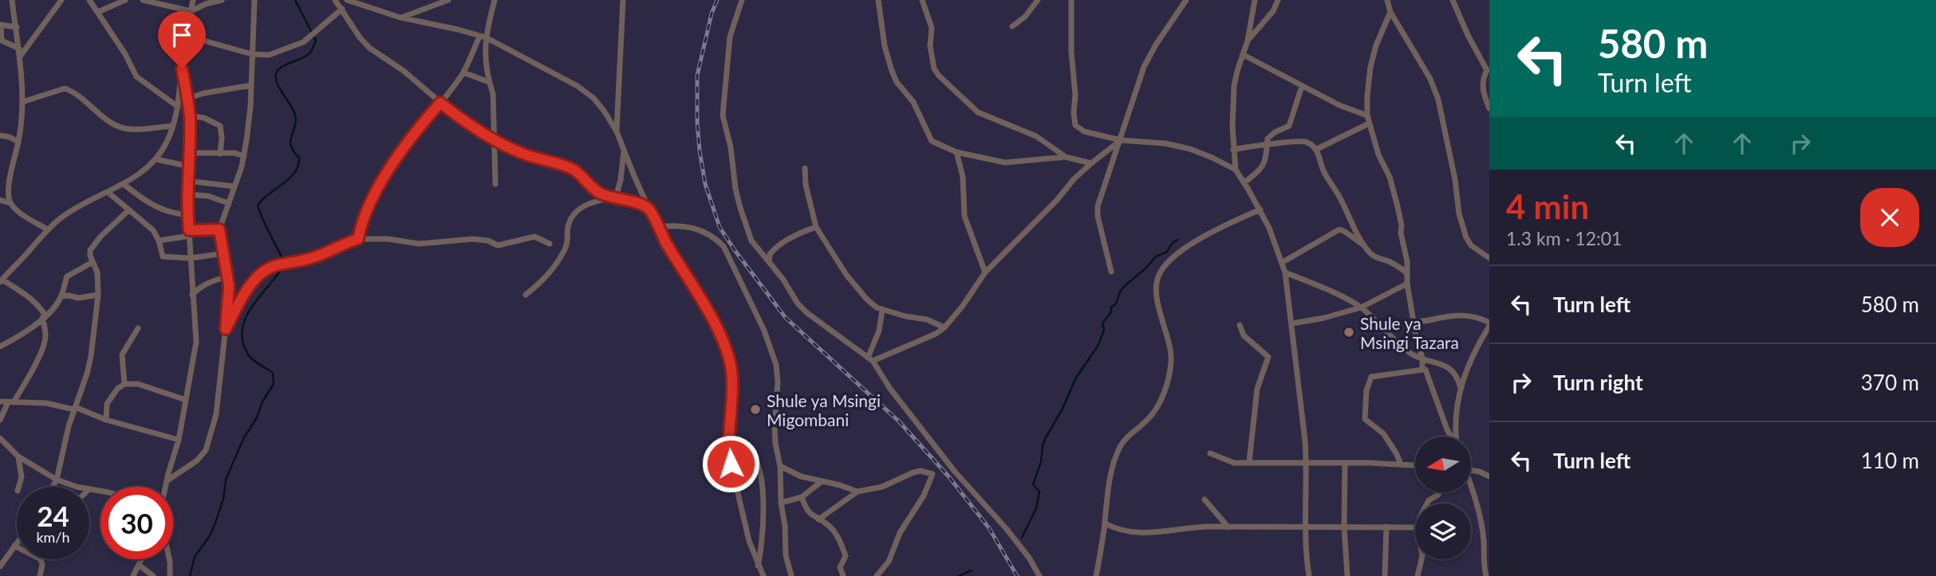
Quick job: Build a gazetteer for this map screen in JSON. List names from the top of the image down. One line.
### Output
{"places":["Shule ya Msingi Tazara","Shule ya Msingi Migombani"],"north":"left","page":{"turn":["580 m","Turn left"],"heading":["4 min","1.3 km · 12:01"],"list":[{"name":"Turn left","value":"580 m"},{"name":"Turn right","value":"370 m"},{"name":"Turn left","value":"110 m"}],"speed":"24 km/h","limit":"30"}}
